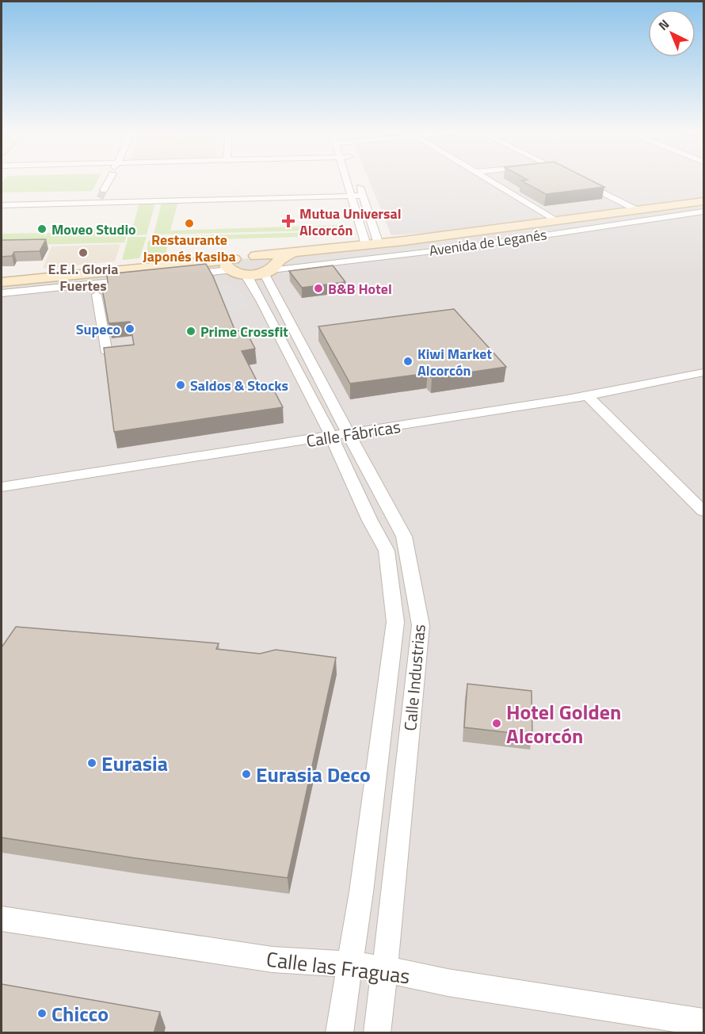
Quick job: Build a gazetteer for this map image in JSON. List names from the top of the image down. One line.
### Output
{"streets":{"street":["Avenida de Leganés","Calle Fábricas","Calle Industrias","Calle las Fraguas"]},"crossings":[["Avenida de Leganés","Calle Industrias"],["Calle Fábricas","Calle Industrias"],["Calle Industrias","Calle las Fraguas"]],"places":{"health":["Mutua Universal Alcorcón"],"other":["Restaurante Japonés Kasiba","Moveo Studio","E.E.I. Gloria Fuertes","B&B Hotel","Supeco","Prime Crossfit","Kiwi Market Alcorcón","Saldos & Stocks","Hotel Golden Alcorcón","Eurasia","Eurasia Deco","Chicco"]},"north":"top left"}
